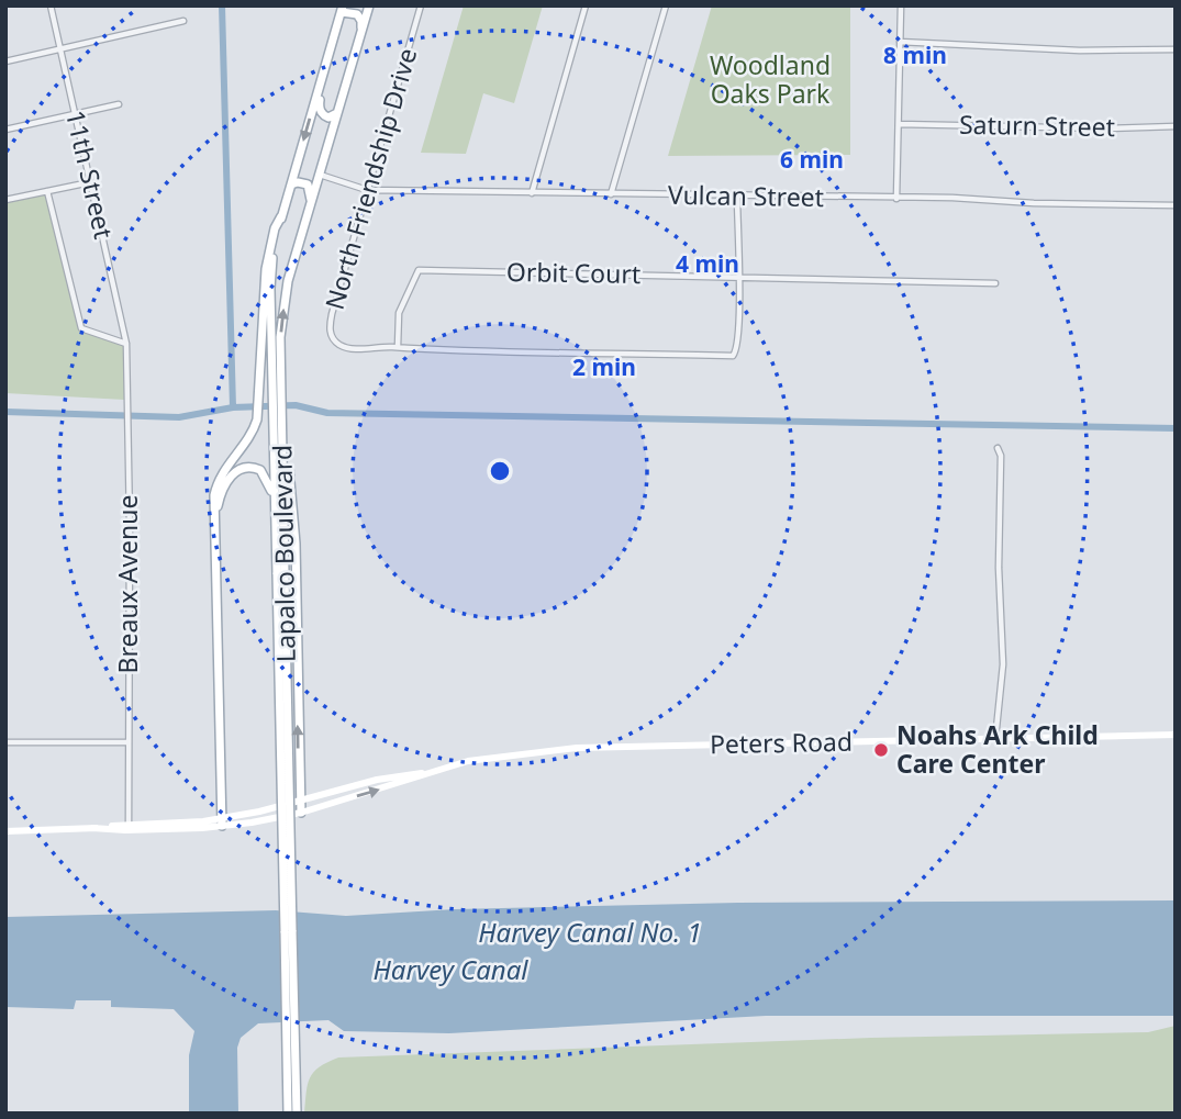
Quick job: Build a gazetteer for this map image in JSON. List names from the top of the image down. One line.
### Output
{"streets":{"main road":["Lapalco Boulevard","Peters Road"],"street":["Saturn Street","11th Street","North Friendship Drive","Vulcan Street","Orbit Court","Breaux Avenue"]},"crossings":[["11th Street","Breaux Avenue"],["North Friendship Drive","Vulcan Street"],["North Friendship Drive","Orbit Court"],["Vulcan Street","Lapalco Boulevard"],["Breaux Avenue","Peters Road"]],"water":["Harvey Canal No. 1","Harvey Canal"],"parks":["Woodland Oaks Park"],"places":["Noahs Ark Child Care Center"],"rings":["8 min","6 min","4 min","2 min"]}
